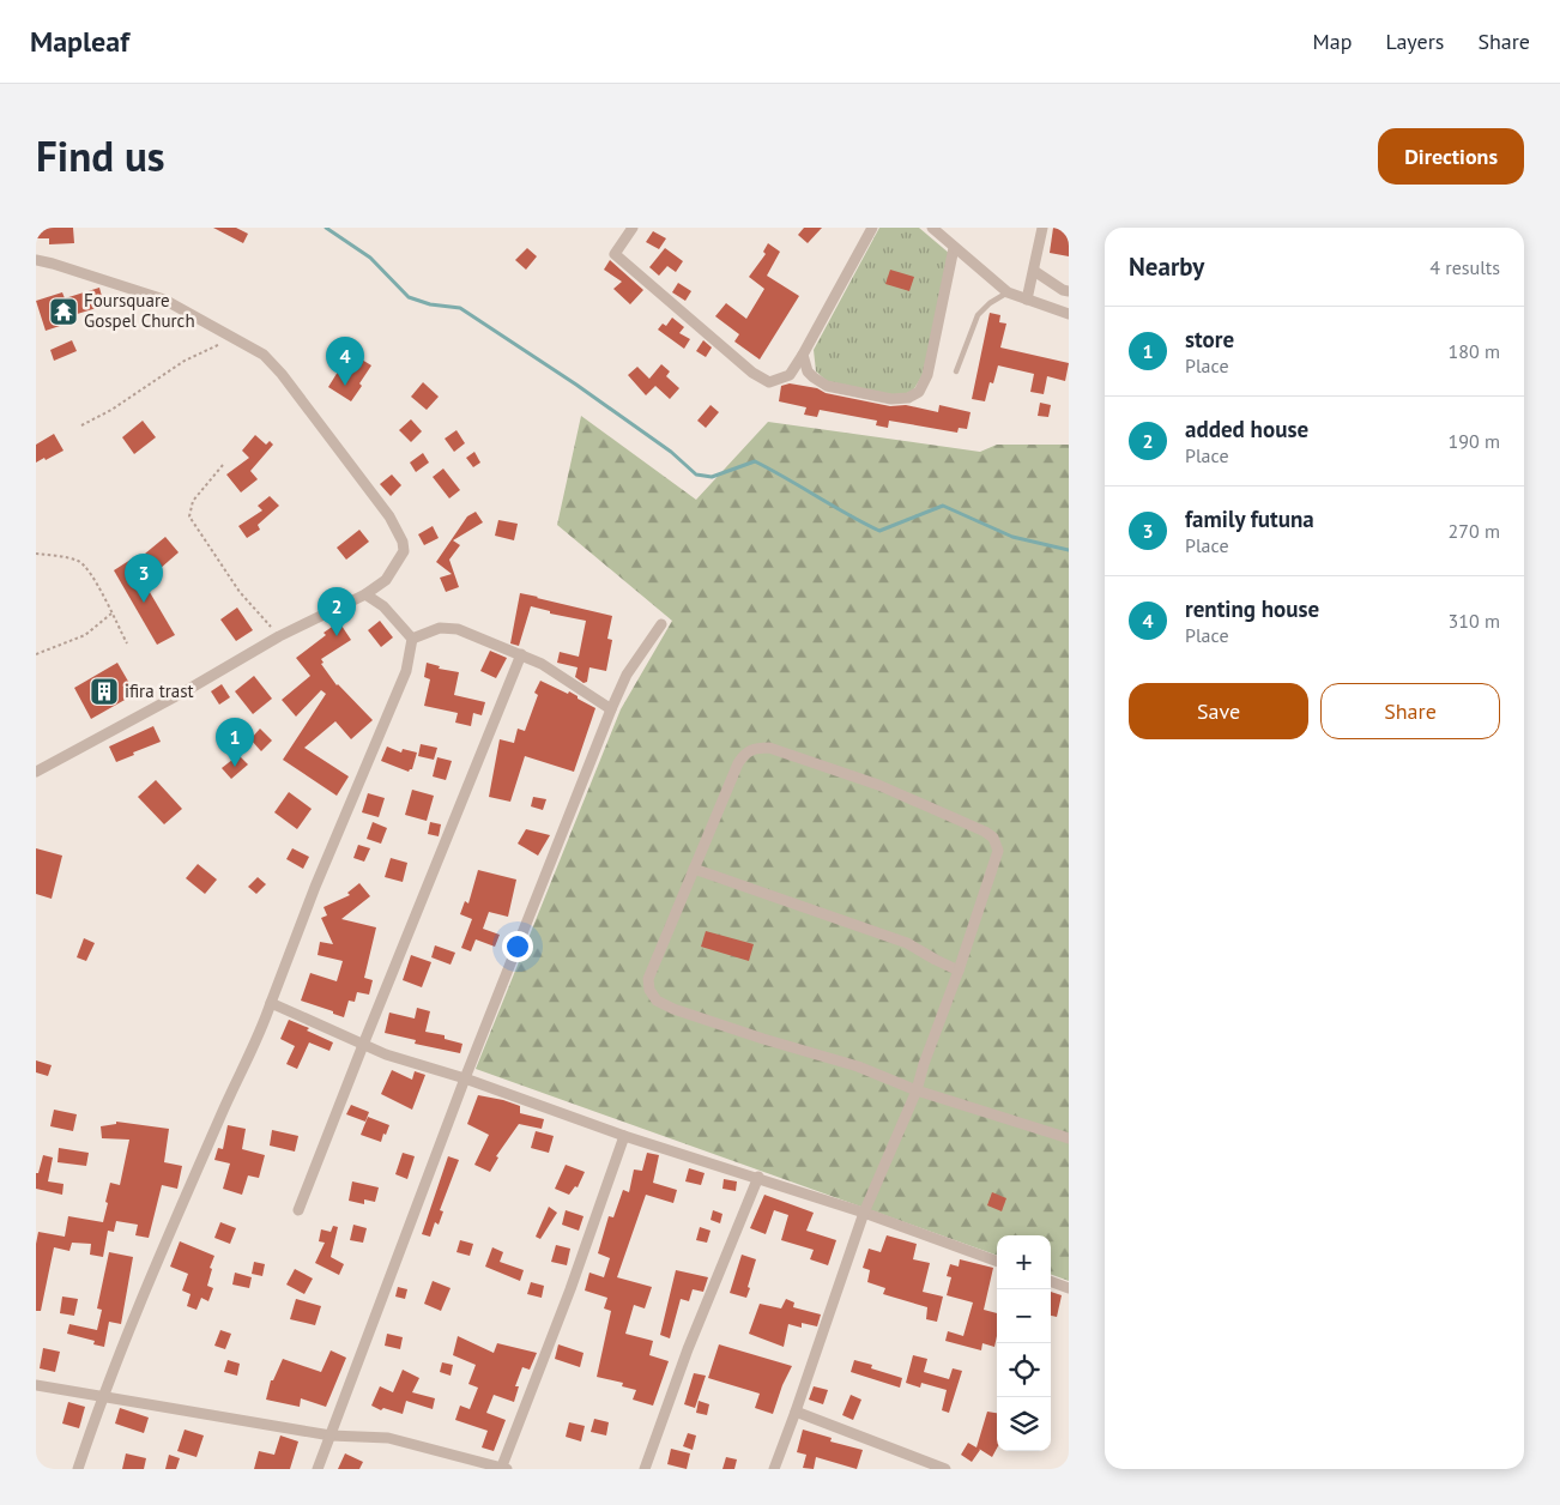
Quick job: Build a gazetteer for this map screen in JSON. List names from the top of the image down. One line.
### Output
{"places":{"temple":["Foursquare Gospel Church"],"building":["ifira trast"]},"page":{"header":"Mapleaf","nav":["Map","Layers","Share"],"title":"Find us","buttons":["Directions",["Save","Share"]],"heading":["Nearby","4 results"],"list":[{"mark":"1","name":"store","note":"Place","value":"180 m"},{"mark":"2","name":"added house","note":"Place","value":"190 m"},{"mark":"3","name":"family futuna","note":"Place","value":"270 m"},{"mark":"4","name":"renting house","note":"Place","value":"310 m"}],"pins":["4","3","2","1"],"map_buttons":["+","−"]}}
